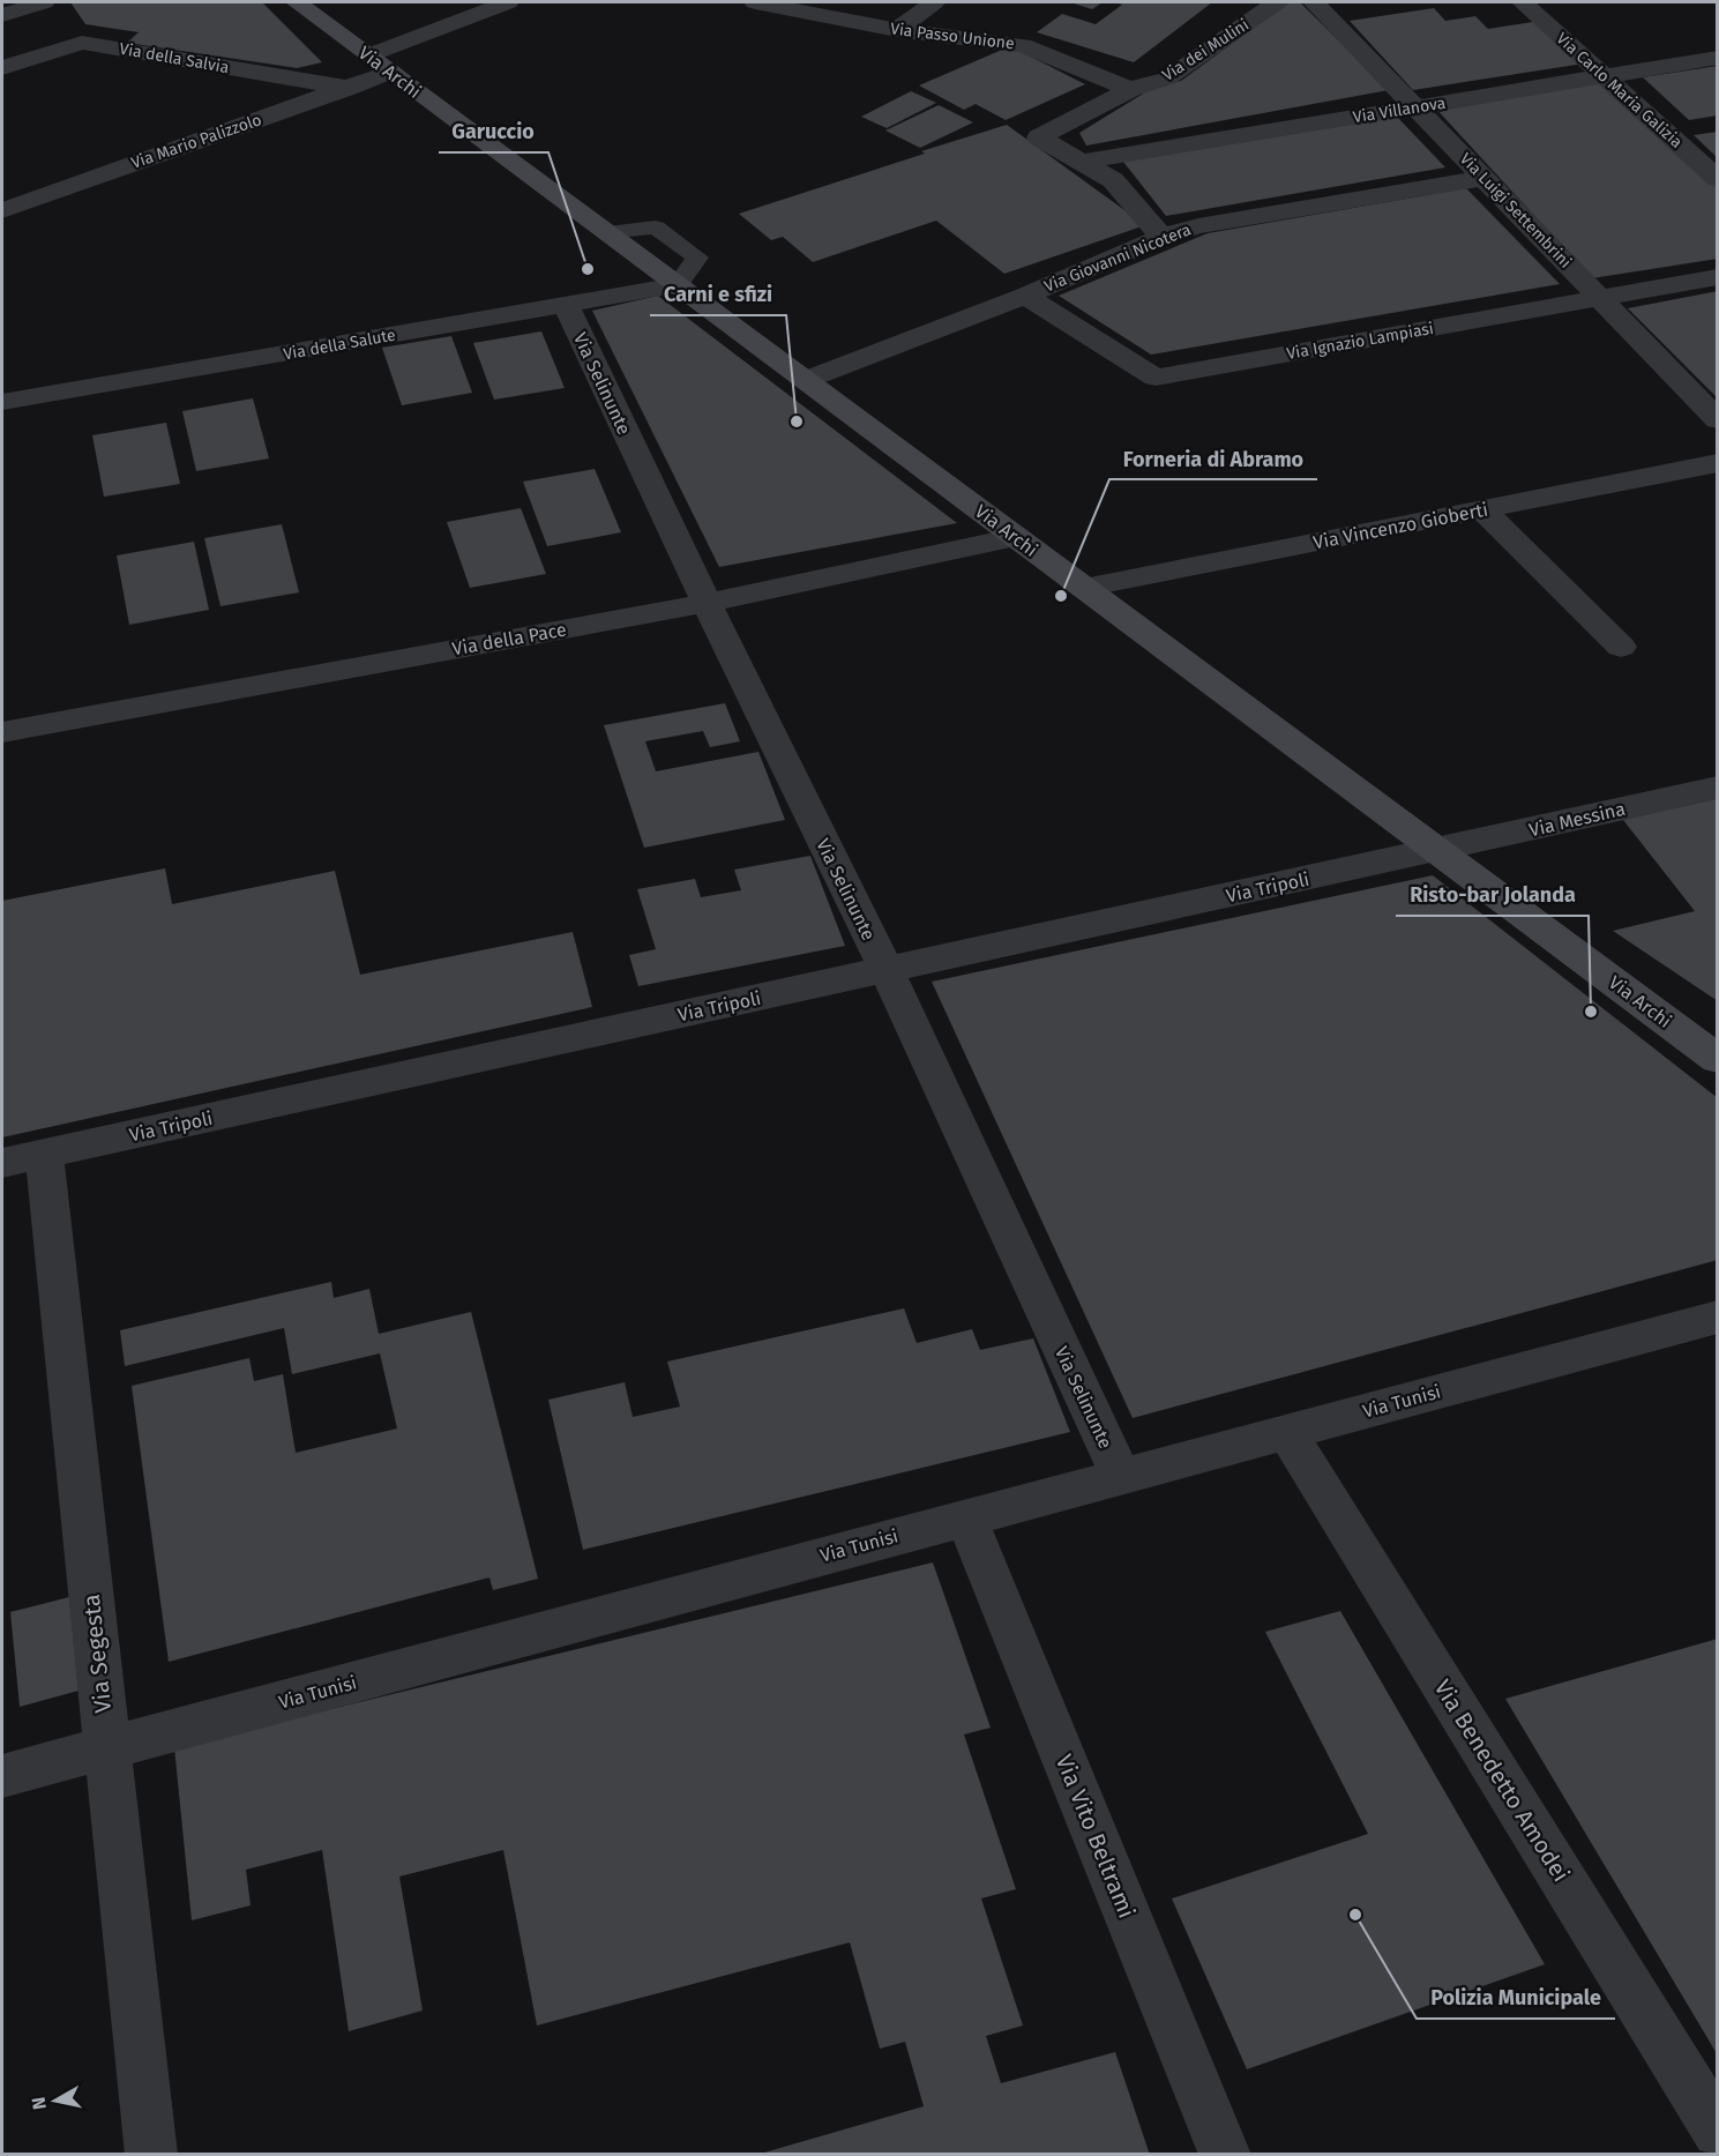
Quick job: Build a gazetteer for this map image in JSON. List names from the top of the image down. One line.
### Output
{"streets":{"street":["Via Passo Unione","Via dei Mulini","Via della Salvia","Via Archi","Via Carlo Maria Galizia","Via Villanova","Via Mario Palizzolo","Via Luigi Settembrini","Via Giovanni Nicotera","Via Ignazio Lampiasi","Via della Salute","Via Selinunte","Via Vincenzo Gioberti","Via della Pace","Via Messina","Via Tripoli","Via Tunisi","Via Segesta","Via Benedetto Amodei","Via Vito Beltrami"]},"crossings":[["Via Passo Unione","Via dei Mulini"],["Via della Salvia","Via Mario Palizzolo"],["Via Archi","Via Mario Palizzolo"],["Via Archi","Via Giovanni Nicotera"],["Via Archi","Via della Salute"],["Via Archi","Via Vincenzo Gioberti"],["Via Archi","Via della Pace"],["Via Archi","Via Messina"],["Via Archi","Via Tripoli"],["Via Carlo Maria Galizia","Via Villanova"],["Via Villanova","Via Luigi Settembrini"],["Via Luigi Settembrini","Via Giovanni Nicotera"],["Via Luigi Settembrini","Via Ignazio Lampiasi"],["Via Giovanni Nicotera","Via Ignazio Lampiasi"],["Via della Salute","Via Selinunte"],["Via Selinunte","Via della Pace"],["Via Selinunte","Via Tripoli"],["Via Selinunte","Via Tunisi"],["Via Messina","Via Tripoli"],["Via Tripoli","Via Segesta"],["Via Tunisi","Via Segesta"],["Via Tunisi","Via Benedetto Amodei"],["Via Tunisi","Via Vito Beltrami"]],"places":["Garuccio","Carni e sfizi","Forneria di Abramo","Risto-bar Jolanda","Polizia Municipale"],"north":"left"}
